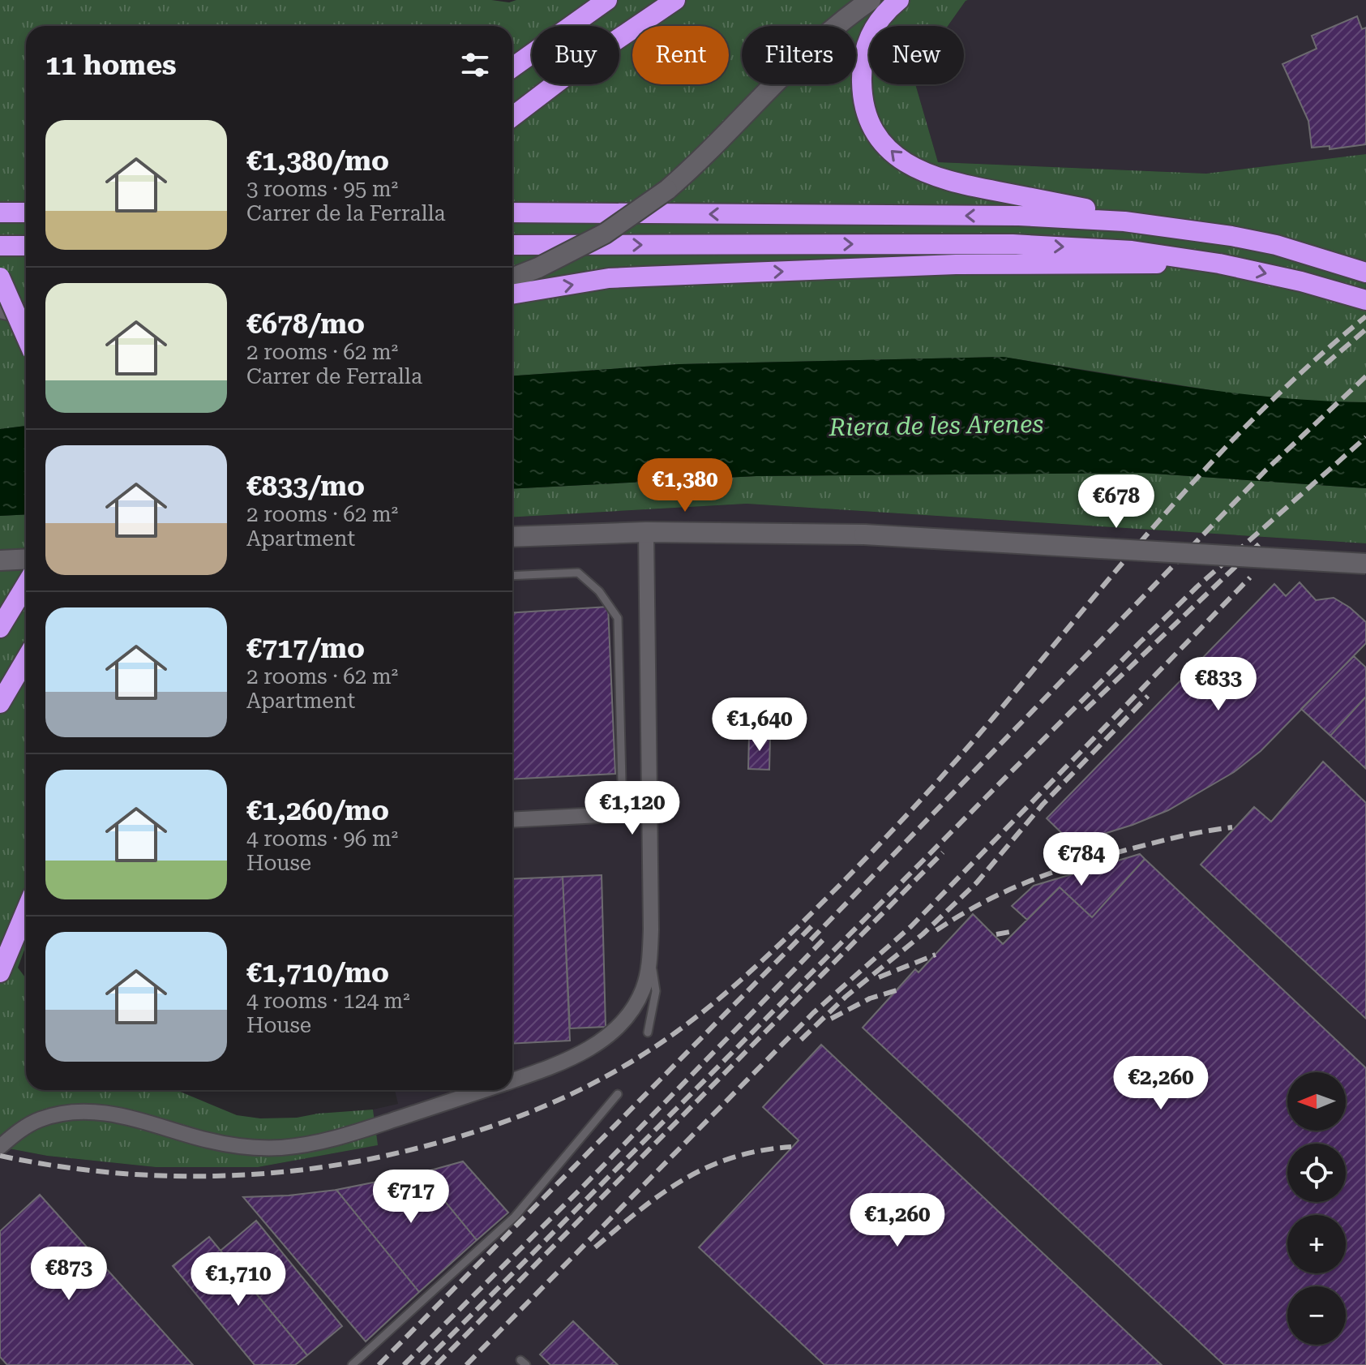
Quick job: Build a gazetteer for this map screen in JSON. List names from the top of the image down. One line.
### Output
{"water":["Riera de les Arenes"],"north":"left","page":{"chip":["Buy","Rent","Filters","New"],"heading":"11 homes","list":[{"name":"€1,380/mo","note":"3 rooms · 95 m² · Carrer de la Ferralla"},{"name":"€678/mo","note":"2 rooms · 62 m² · Carrer de Ferralla"},{"name":"€833/mo","note":"2 rooms · 62 m² · Apartment"},{"name":"€717/mo","note":"2 rooms · 62 m² · Apartment"},{"name":"€1,260/mo","note":"4 rooms · 96 m² · House"},{"name":"€1,710/mo","note":"4 rooms · 124 m² · House"}],"price":["€1,380","€678","€833","€1,640","€1,120","€784","€2,260","€717","€1,260","€873","€1,710"],"map_buttons":["+","−"]}}
